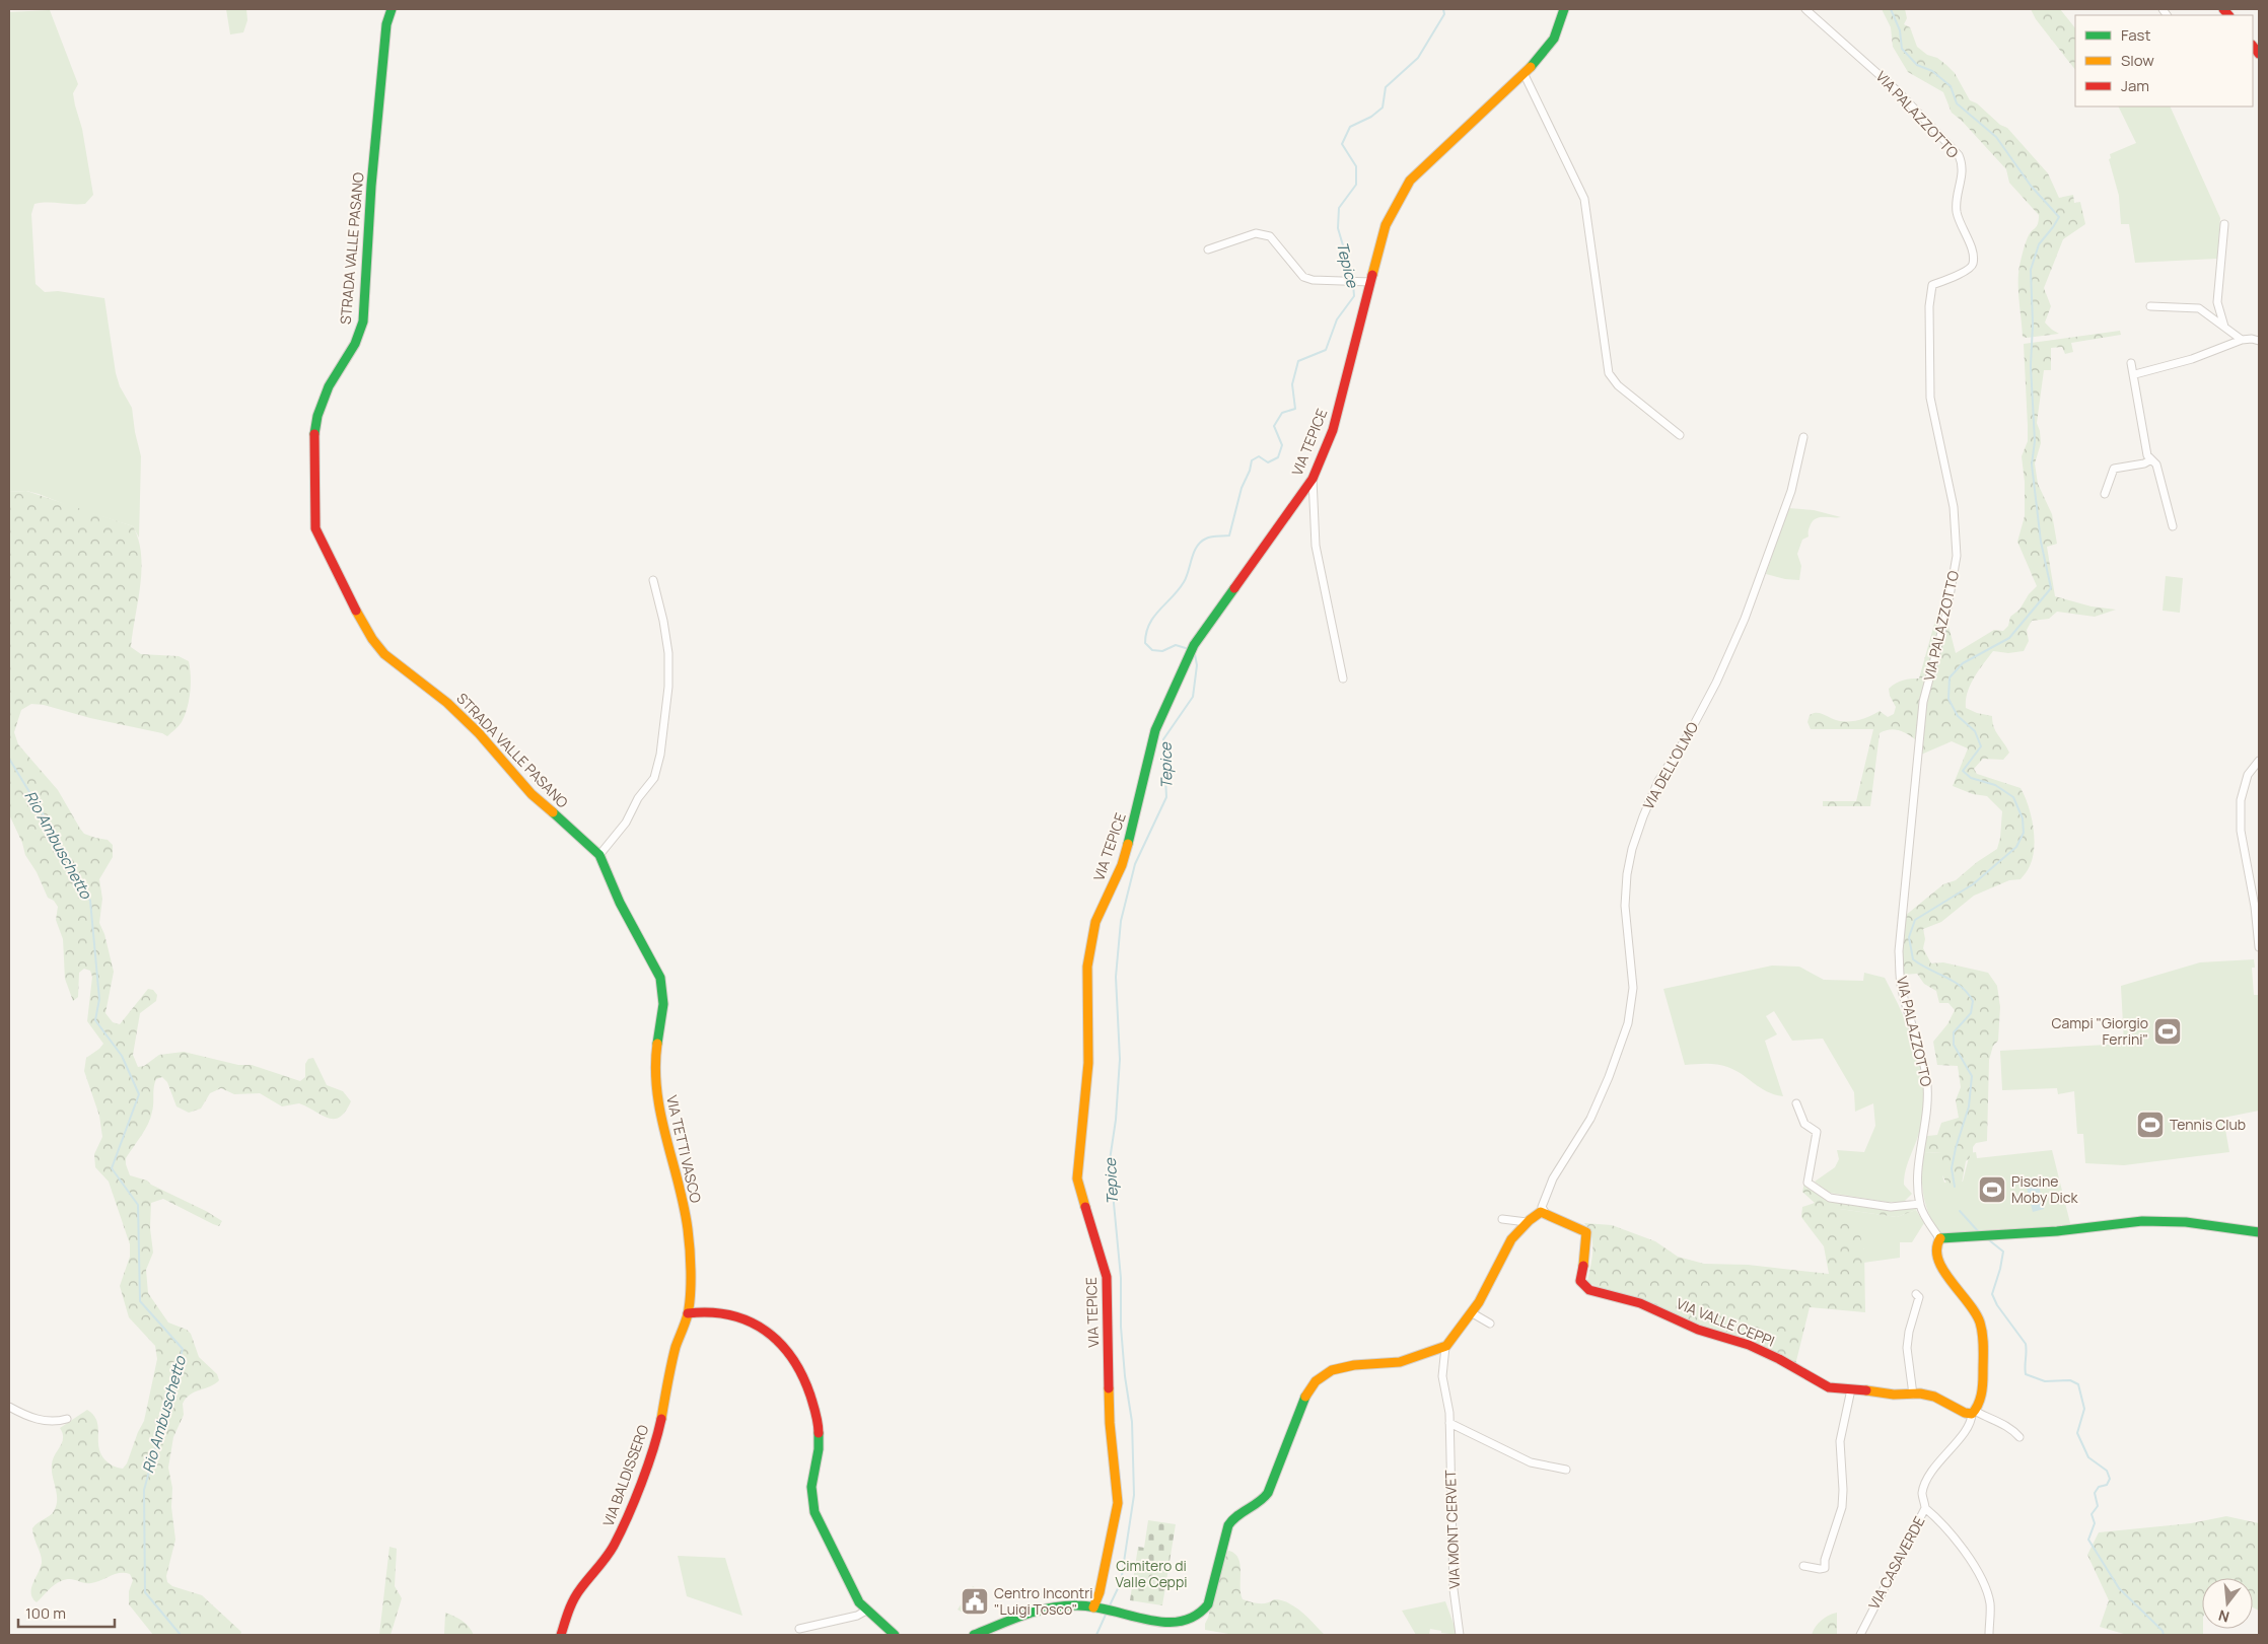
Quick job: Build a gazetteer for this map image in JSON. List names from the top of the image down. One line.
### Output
{"streets":{"street":["VIA PALAZZOTTO","STRADA VALLE PASANO","VIA TEPICE","VIA DELL'OLMO","VIA TETTI VASCO","VIA VALLE CEPPI","VIA BALDISSERO","VIA MONT CERVET","VIA CASAVERDE"]},"crossings":[["STRADA VALLE PASANO","VIA TETTI VASCO"],["VIA DELL'OLMO","VIA VALLE CEPPI"],["VIA TETTI VASCO","VIA BALDISSERO"],["VIA VALLE CEPPI","VIA CASAVERDE"]],"water":["Tepice","Rio Ambuschetto"],"parks":["Cimitero di Valle Ceppi"],"places":{"sports":["Campi \"Giorgio Ferrini\"","Tennis Club","Piscine Moby Dick"],"public building":["Centro Incontri \"Luigi Tosco\""]},"legend":["Fast","Slow","Jam"],"scale_bar":"100 m","north":"bottom"}
